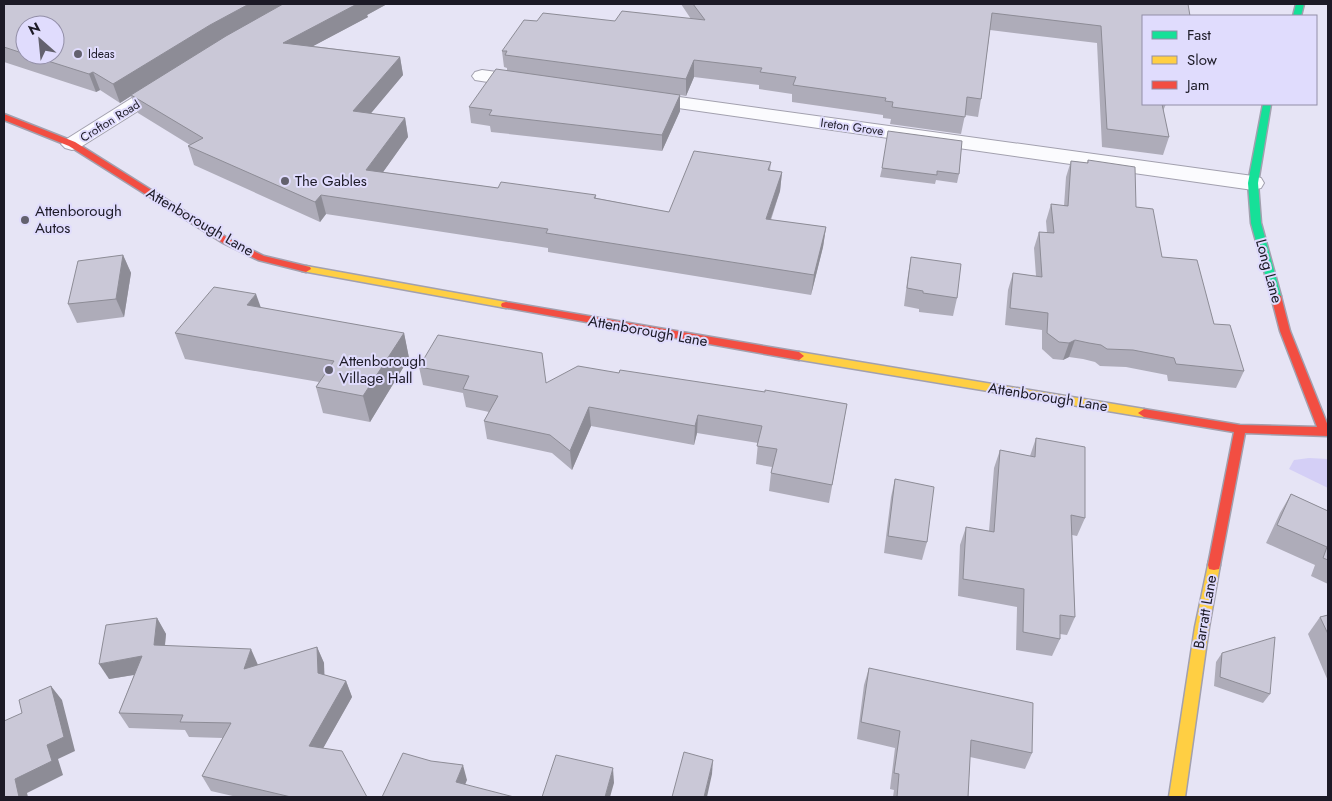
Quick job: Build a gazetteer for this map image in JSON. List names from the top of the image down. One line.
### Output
{"streets":{"street":["Crofton Road","Ireton Grove","Attenborough Lane","Long Lane","Barratt Lane"]},"crossings":[["Crofton Road","Attenborough Lane"],["Ireton Grove","Long Lane"],["Attenborough Lane","Long Lane"],["Attenborough Lane","Barratt Lane"]],"places":["Ideas","The Gables","Attenborough Autos","Attenborough Village Hall"],"legend":["Fast","Slow","Jam"],"north":"top left"}
